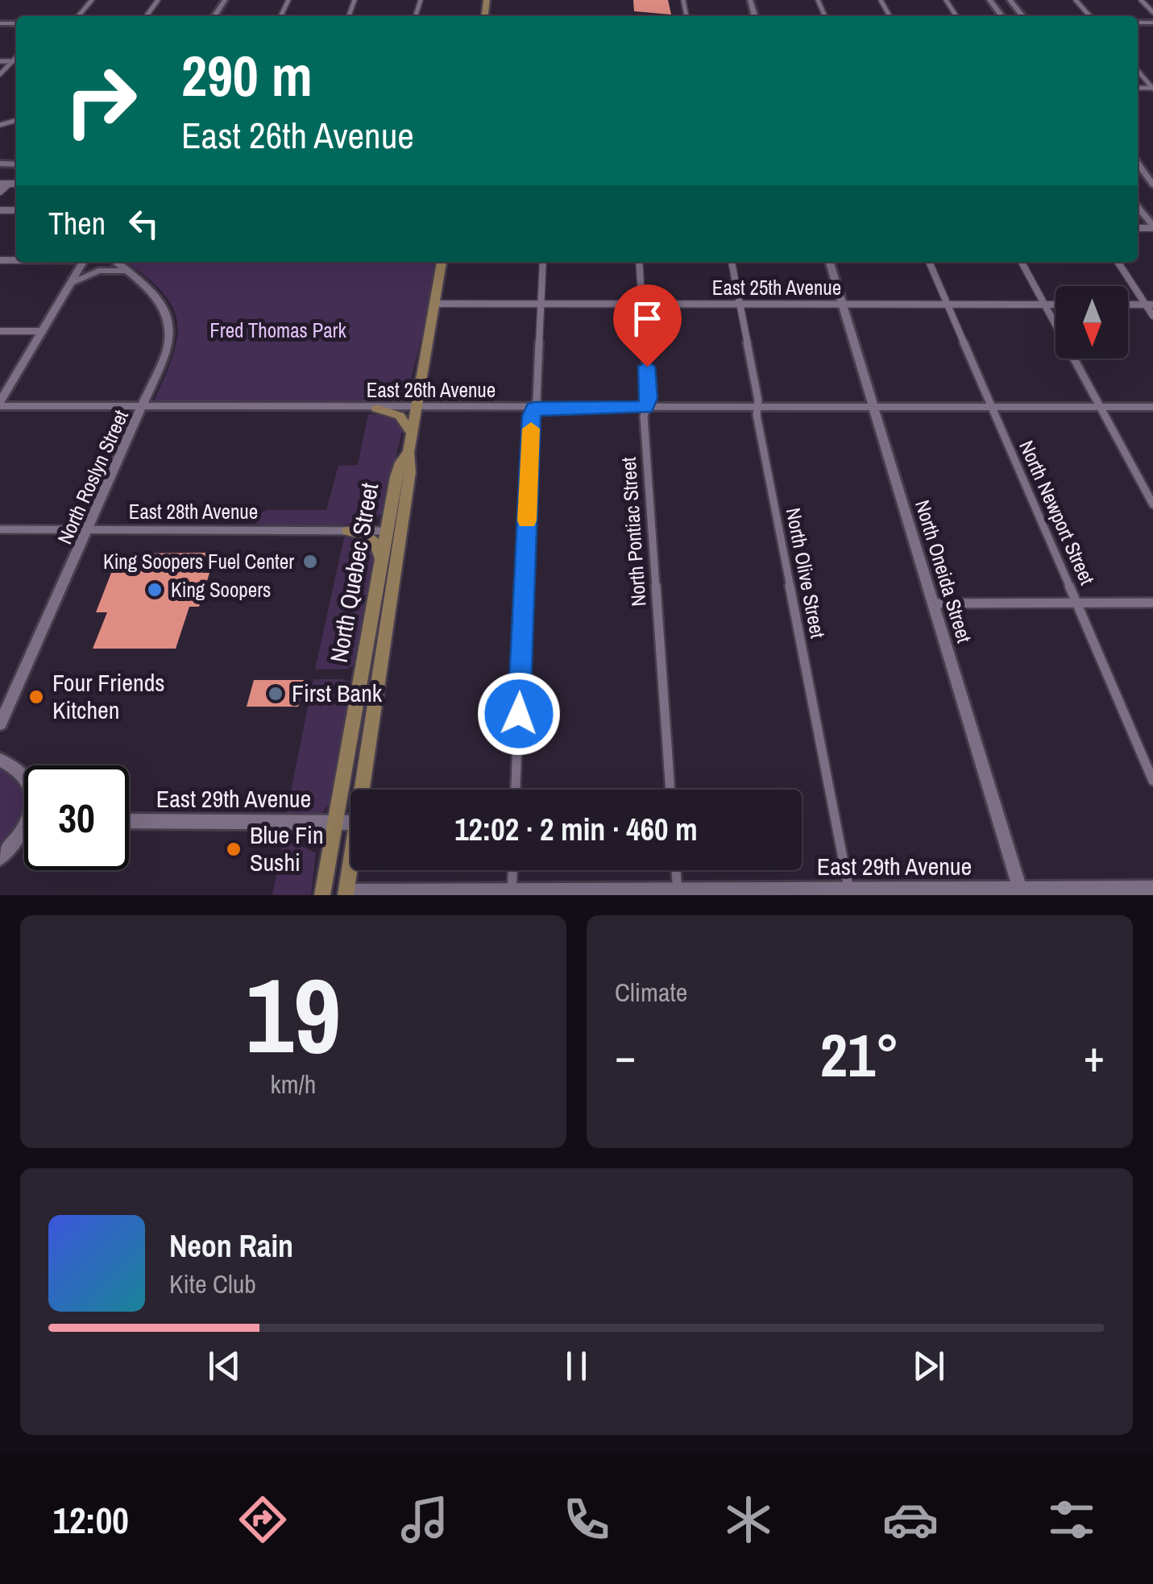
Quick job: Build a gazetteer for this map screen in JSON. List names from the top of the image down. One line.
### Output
{"streets":{"main road":["North Quebec Street"],"street":["East 25th Avenue","East 26th Avenue","North Roslyn Street","East 28th Avenue","North Newport Street","North Pontiac Street","North Oneida Street","North Olive Street","East 29th Avenue"]},"crossings":[["East 25th Avenue","North Newport Street"],["East 25th Avenue","North Pontiac Street"],["East 25th Avenue","North Oneida Street"],["East 25th Avenue","North Quebec Street"],["East 25th Avenue","North Olive Street"],["East 26th Avenue","North Roslyn Street"],["East 26th Avenue","North Newport Street"],["East 26th Avenue","North Pontiac Street"],["East 26th Avenue","North Oneida Street"],["East 26th Avenue","North Quebec Street"],["East 26th Avenue","North Olive Street"],["North Roslyn Street","East 28th Avenue"],["East 28th Avenue","North Quebec Street"],["North Oneida Street","East 29th Avenue"],["North Quebec Street","East 29th Avenue"],["North Olive Street","East 29th Avenue"]],"parks":["Fred Thomas Park"],"places":["King Soopers Fuel Center","King Soopers","First Bank","Four Friends Kitchen","Blue Fin Sushi"],"north":"bottom","page":{"turn":["290 m","East 26th Avenue"],"then":"Then","limit":"30","trip":"12:02 · 2 min · 460 m","tile":[["19","km/h"],"Climate"],"heat":["−","21°","+"],"song":["Neon Rain","Kite Club"],"tabs":"12:00"}}
